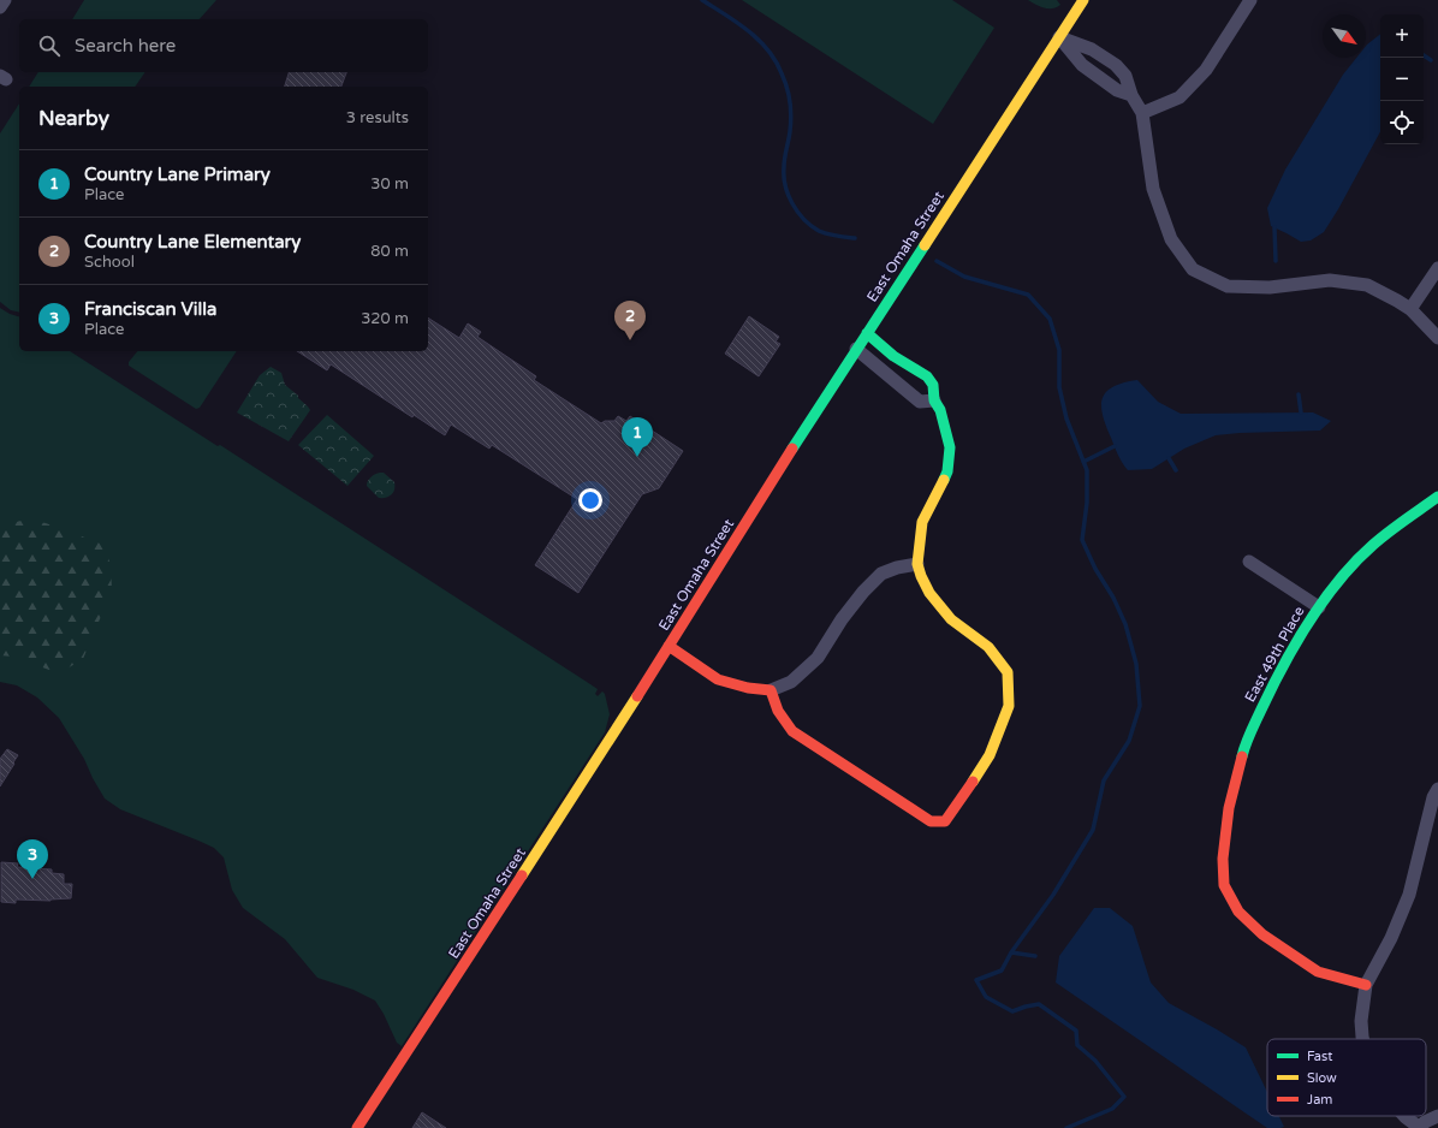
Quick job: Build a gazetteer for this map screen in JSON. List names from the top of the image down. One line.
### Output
{"streets":{"street":["East Omaha Street","East 49th Place"]},"legend":["Fast","Slow","Jam"],"north":"bottom right","page":{"map_buttons":["+","−"],"search":"Search here","heading":["Nearby","3 results"],"list":[{"mark":"1","name":"Country Lane Primary","note":"Place","value":"30 m"},{"mark":"2","name":"Country Lane Elementary","note":"School","value":"80 m"},{"mark":"3","name":"Franciscan Villa","note":"Place","value":"320 m"}],"pins":["2","1","3"]}}
